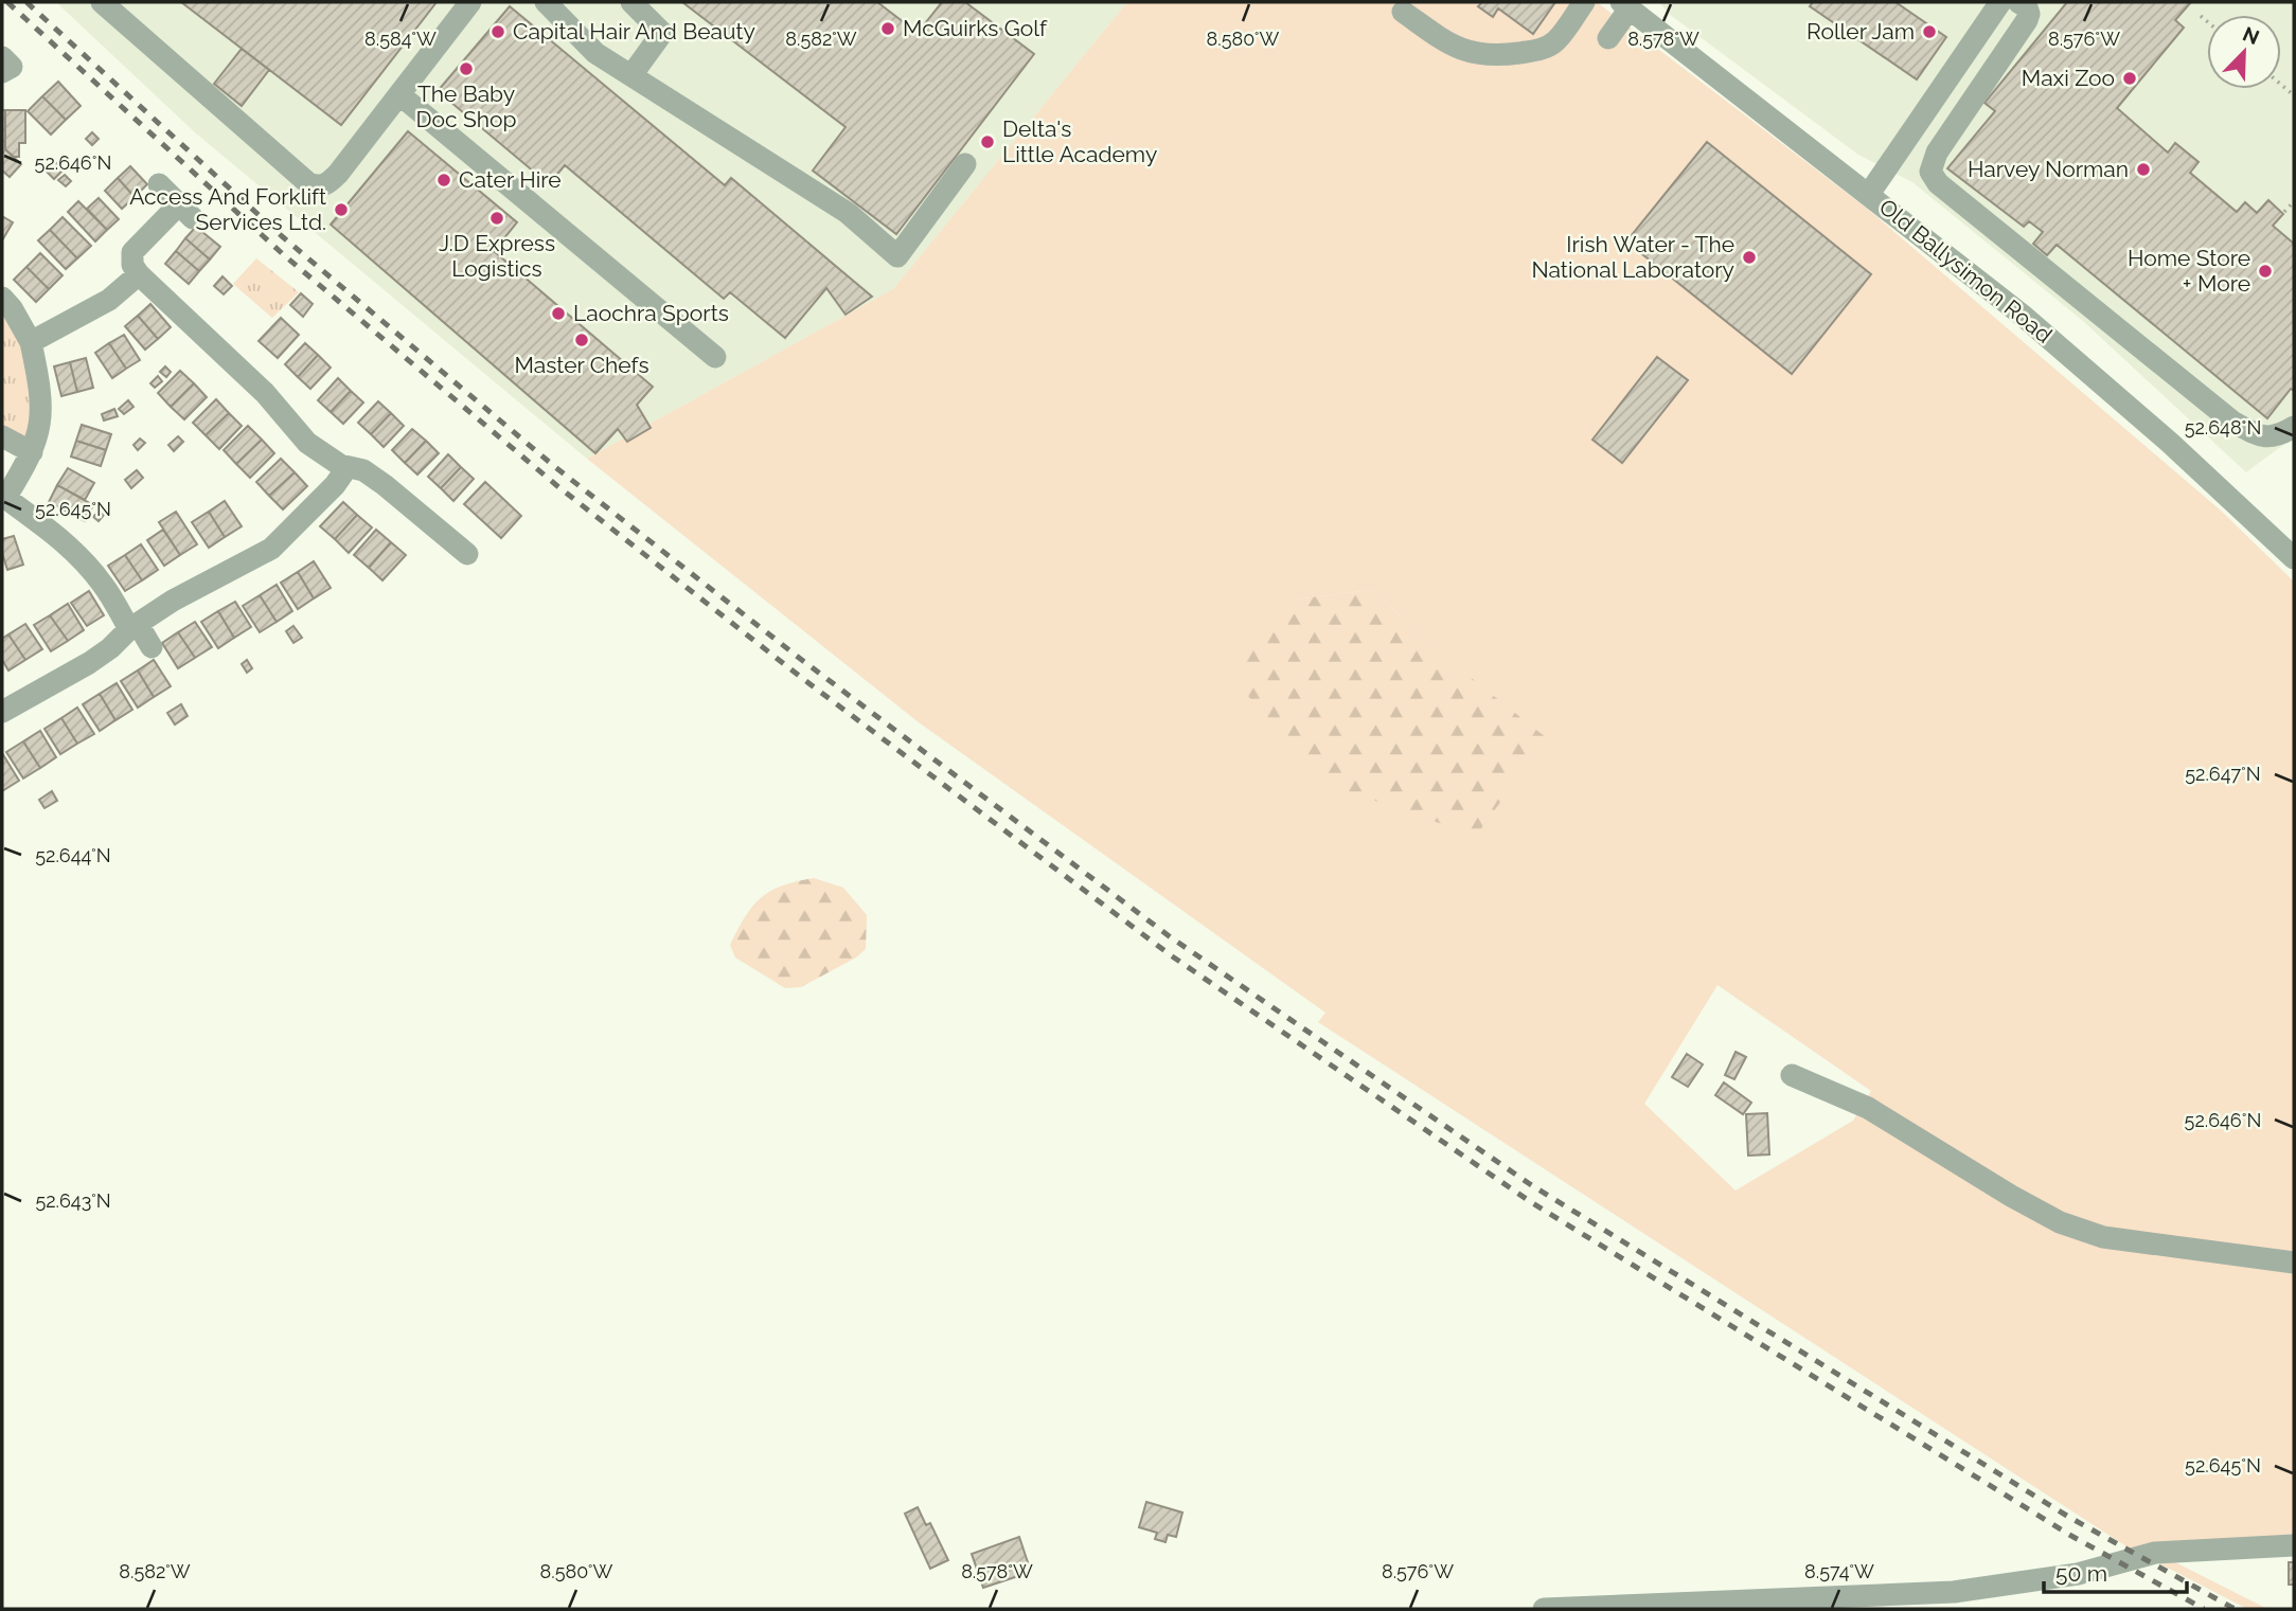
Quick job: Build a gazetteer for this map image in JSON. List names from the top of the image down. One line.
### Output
{"streets":{"street":["Old Ballysimon Road"]},"places":["McGuirks Golf","Capital Hair And Beauty","Roller Jam","The Baby Doc Shop","Maxi Zoo","Delta's Little Academy","Harvey Norman","Cater Hire","Access And Forklift Services Ltd.","J.D Express Logistics","Irish Water - The National Laboratory","Home Store + More","Laochra Sports","Master Chefs"],"scale_bar":"50 m","north":"top right","coordinates":["8.584°W","8.582°W","8.580°W","8.578°W","8.576°W","52.646°N","52.648°N","52.645°N","52.647°N","52.644°N","52.643°N","8.574°W"]}
